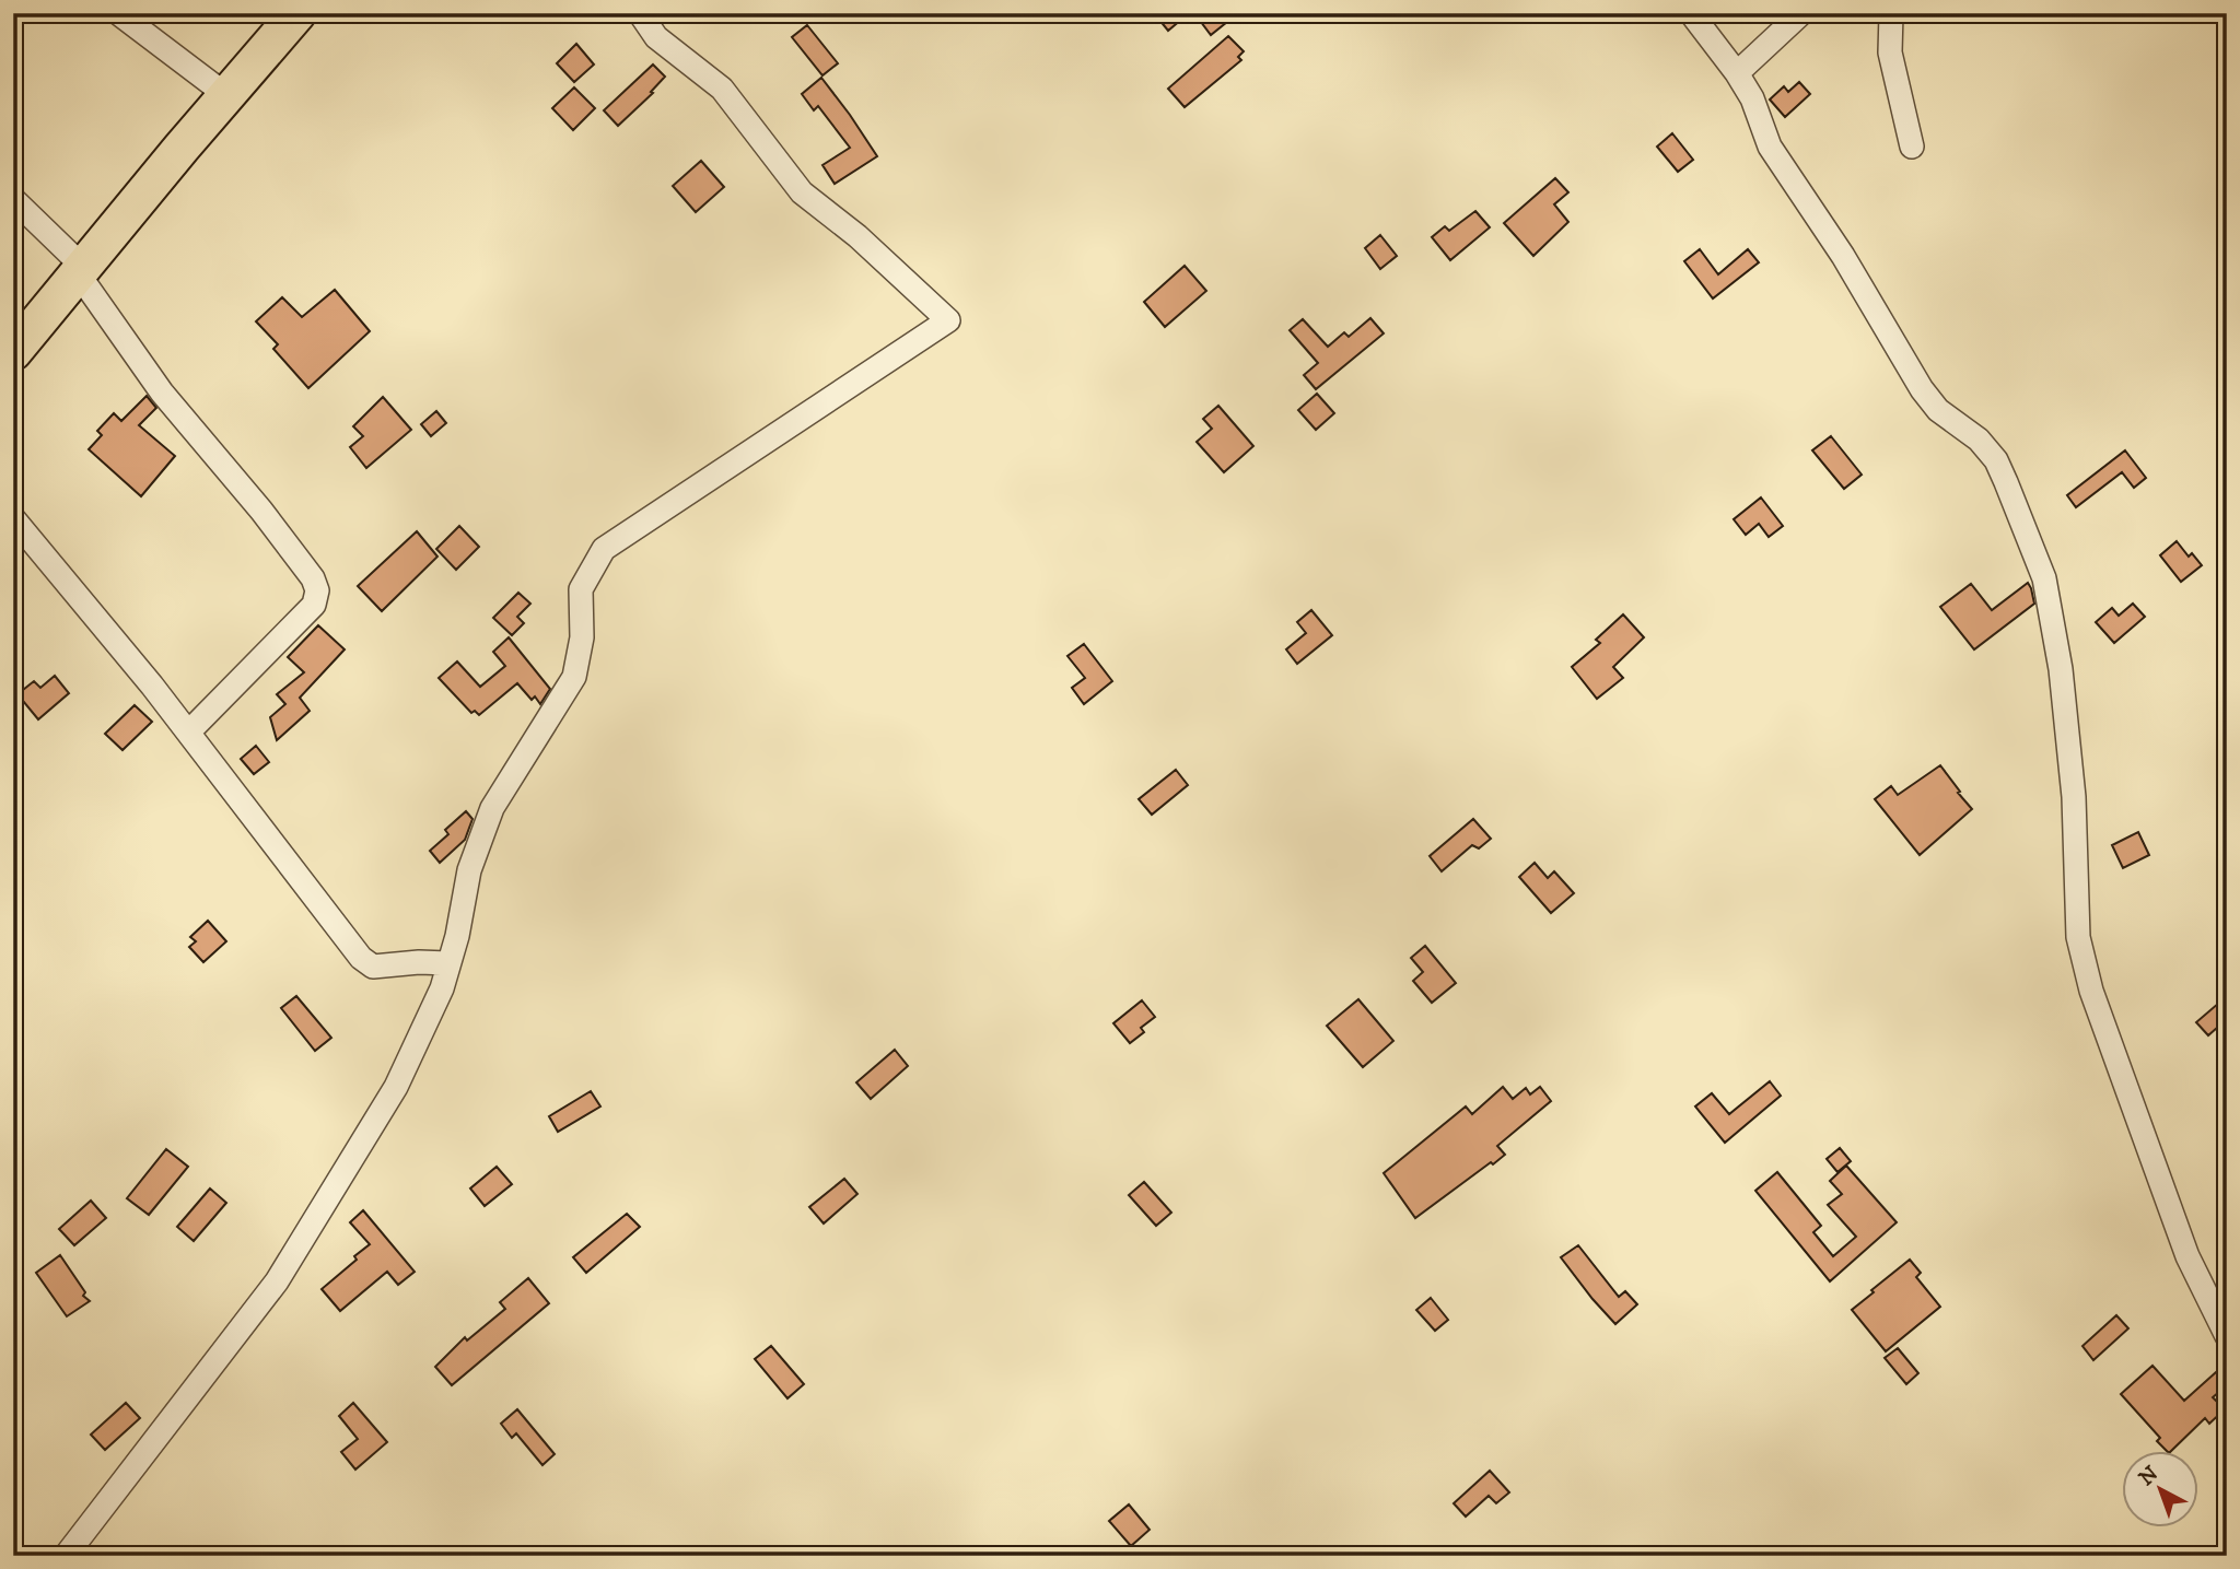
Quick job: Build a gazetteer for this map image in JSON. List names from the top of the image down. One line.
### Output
{"north":"top left"}
